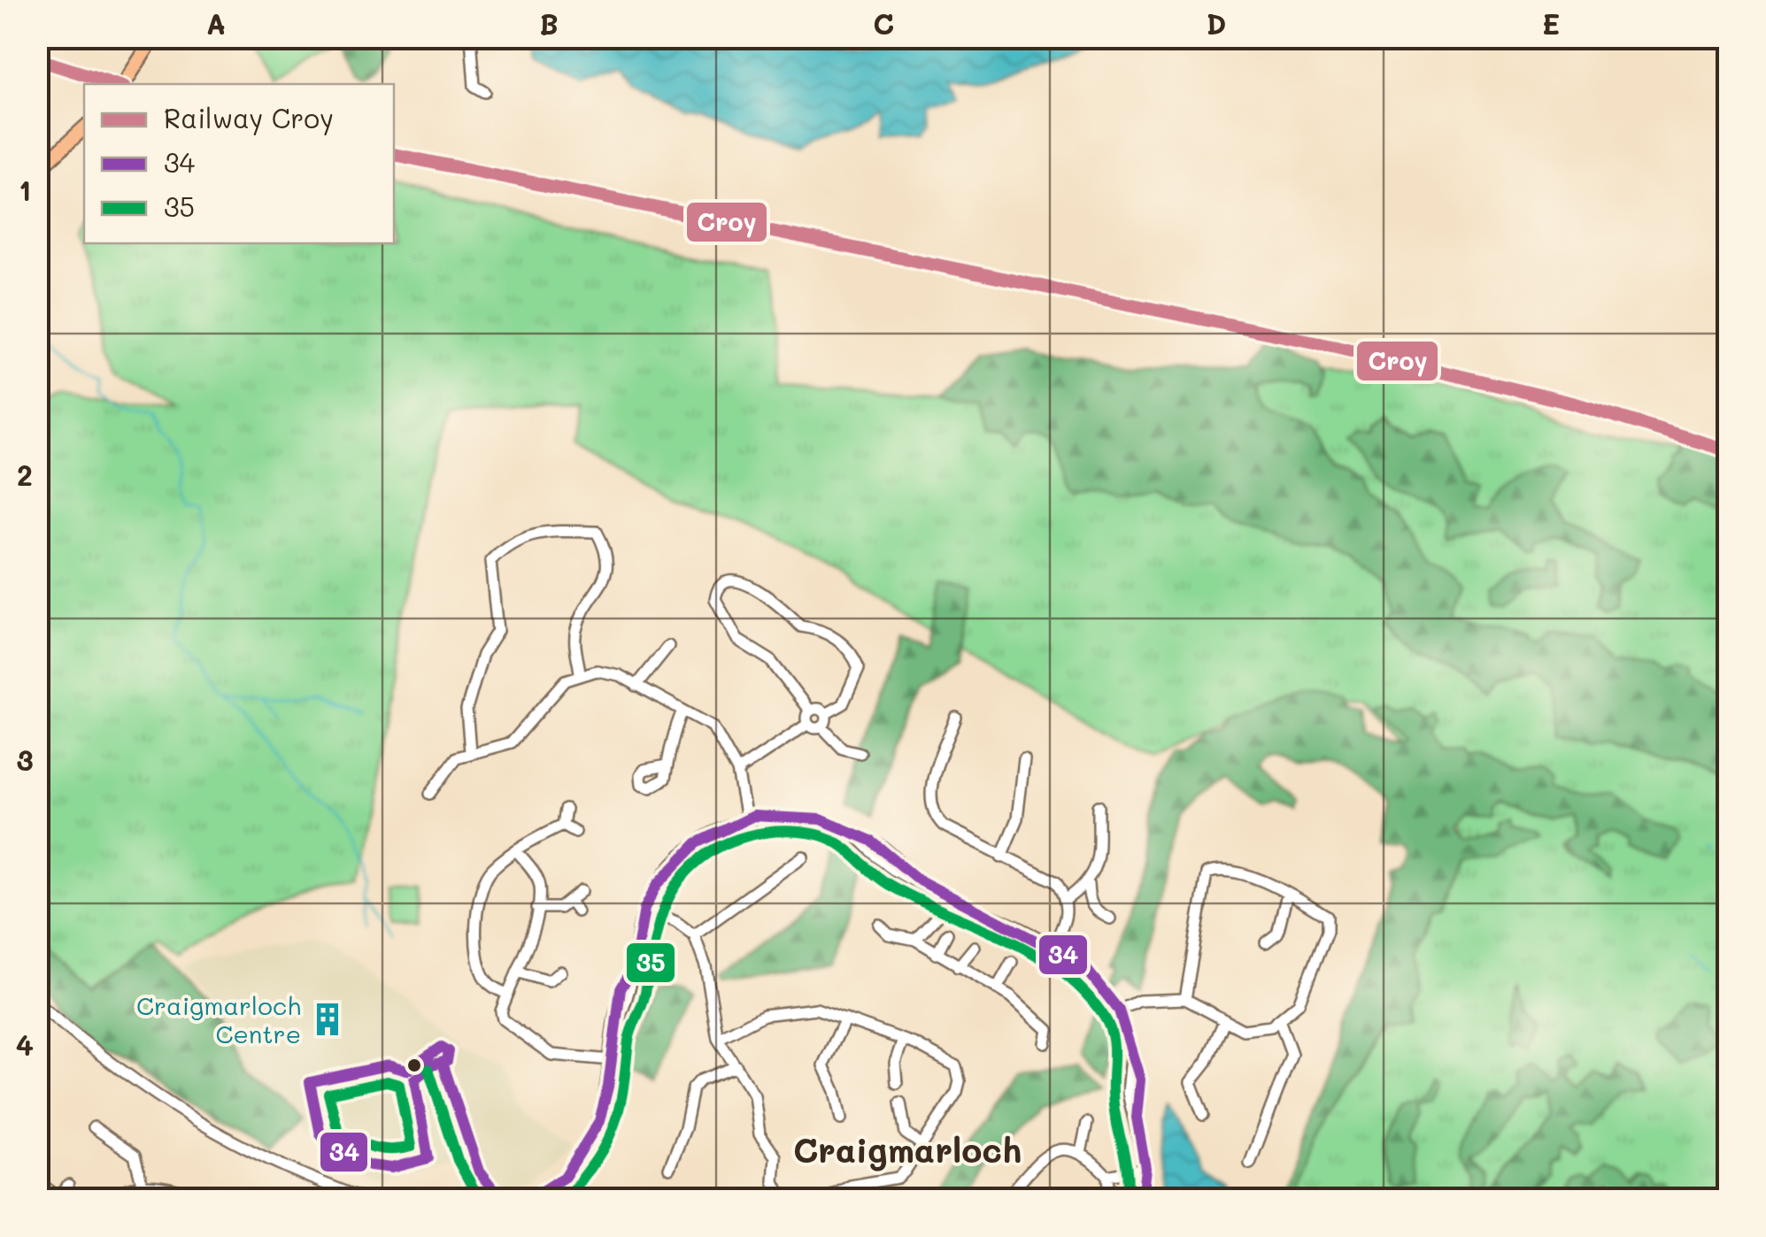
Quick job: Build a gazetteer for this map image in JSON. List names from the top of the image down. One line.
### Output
{"districts":["Craigmarloch"],"places":{"building":["Craigmarloch Centre"]},"lines":["rail line Croy","transit line 34","transit line 35"],"legend":["Railway Croy","34","35"],"grid":{"columns":["A","B","C","D","E"],"rows":["1","2","3","4"]}}
